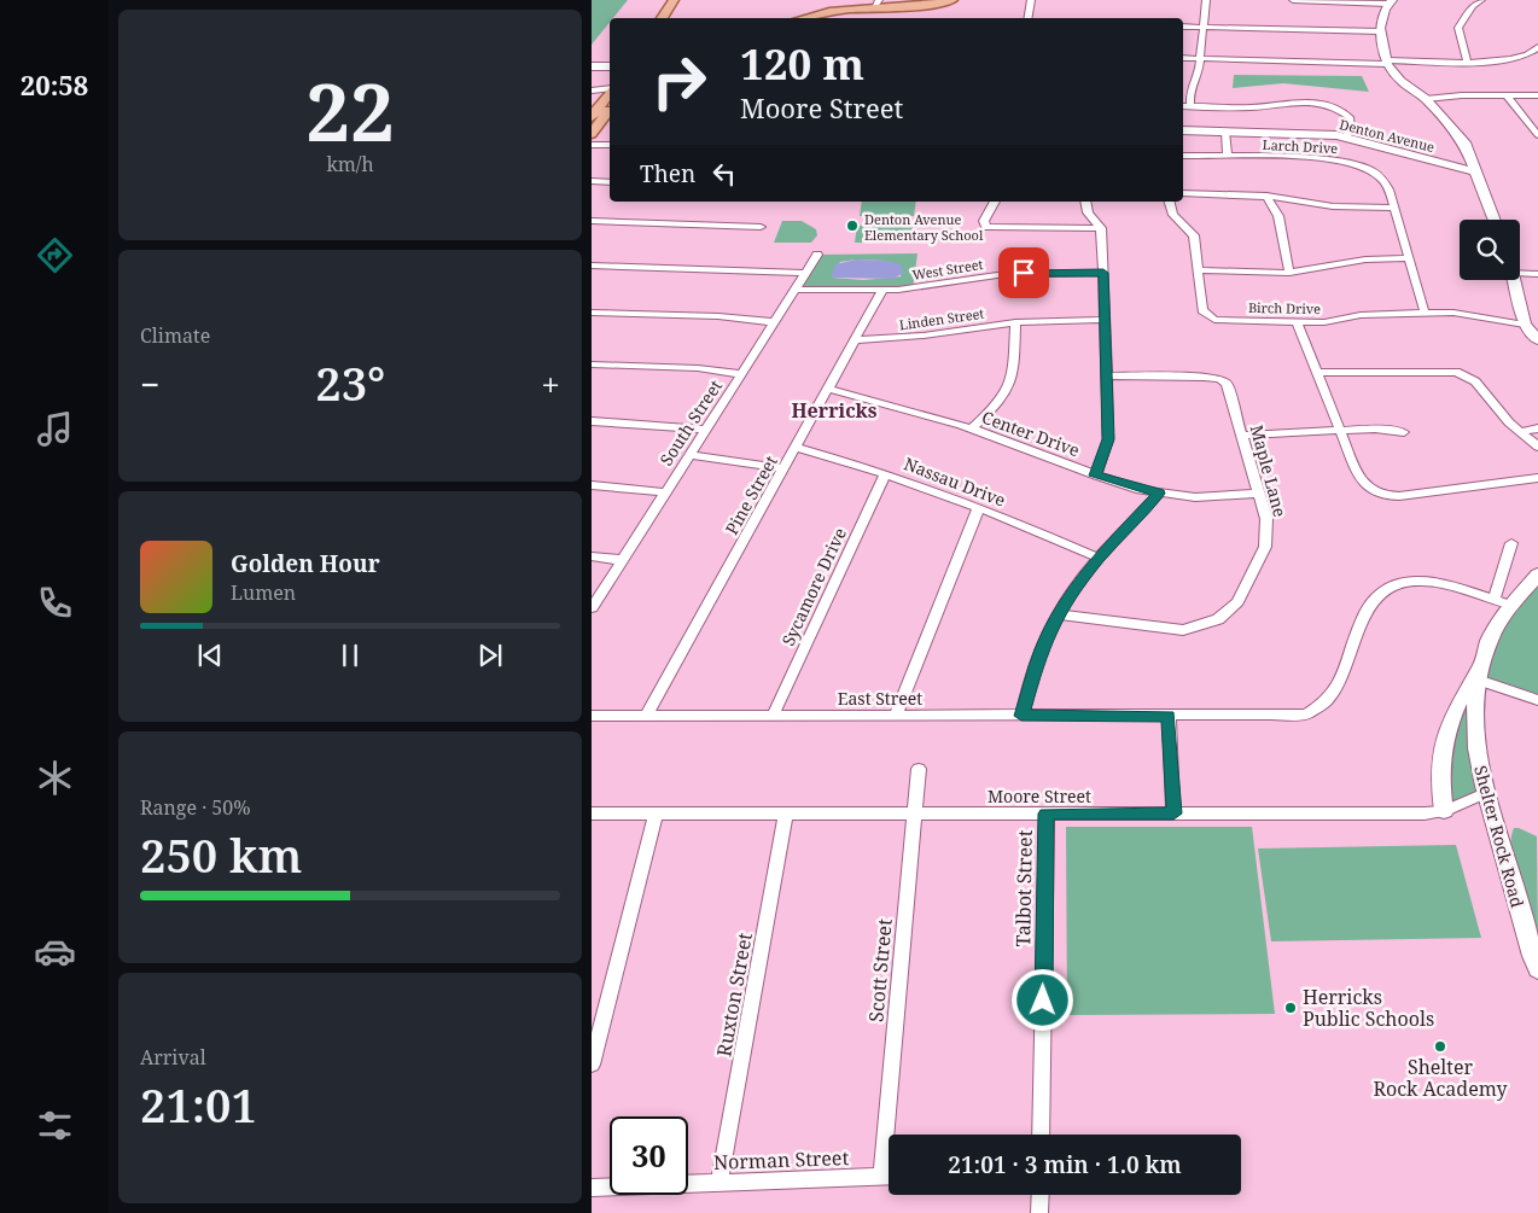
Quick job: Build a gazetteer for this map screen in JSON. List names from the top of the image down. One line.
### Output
{"streets":{"street":["Denton Avenue","Larch Drive","West Street","Birch Drive","Linden Street","South Street","Center Drive","Maple Lane","Nassau Drive","Pine Street","Sycamore Drive","East Street","Moore Street","Shelter Rock Road","Talbot Street","Scott Street","Ruxton Street","Norman Street"]},"crossings":[["Larch Drive","Birch Drive"],["West Street","South Street"],["West Street","Pine Street"],["Linden Street","Pine Street"],["Center Drive","Maple Lane"],["Center Drive","Pine Street"],["Nassau Drive","Pine Street"],["Nassau Drive","Sycamore Drive"],["Pine Street","East Street"],["Sycamore Drive","East Street"],["East Street","Shelter Rock Road"],["Moore Street","Shelter Rock Road"],["Moore Street","Talbot Street"],["Moore Street","Scott Street"],["Moore Street","Ruxton Street"],["Scott Street","Norman Street"],["Ruxton Street","Norman Street"]],"districts":["Herricks"],"places":["Denton Avenue Elementary School","Herricks Public Schools","Shelter Rock Academy"],"page":{"tabs":"20:58","tile":[["22","km/h"],"Climate",["Range · 50%","250 km"],["Arrival","21:01"]],"turn":["120 m","Moore Street"],"then":"Then","heat":["−","23°","+"],"song":["Golden Hour","Lumen"],"limit":"30","trip":"21:01 · 3 min · 1.0 km"}}
